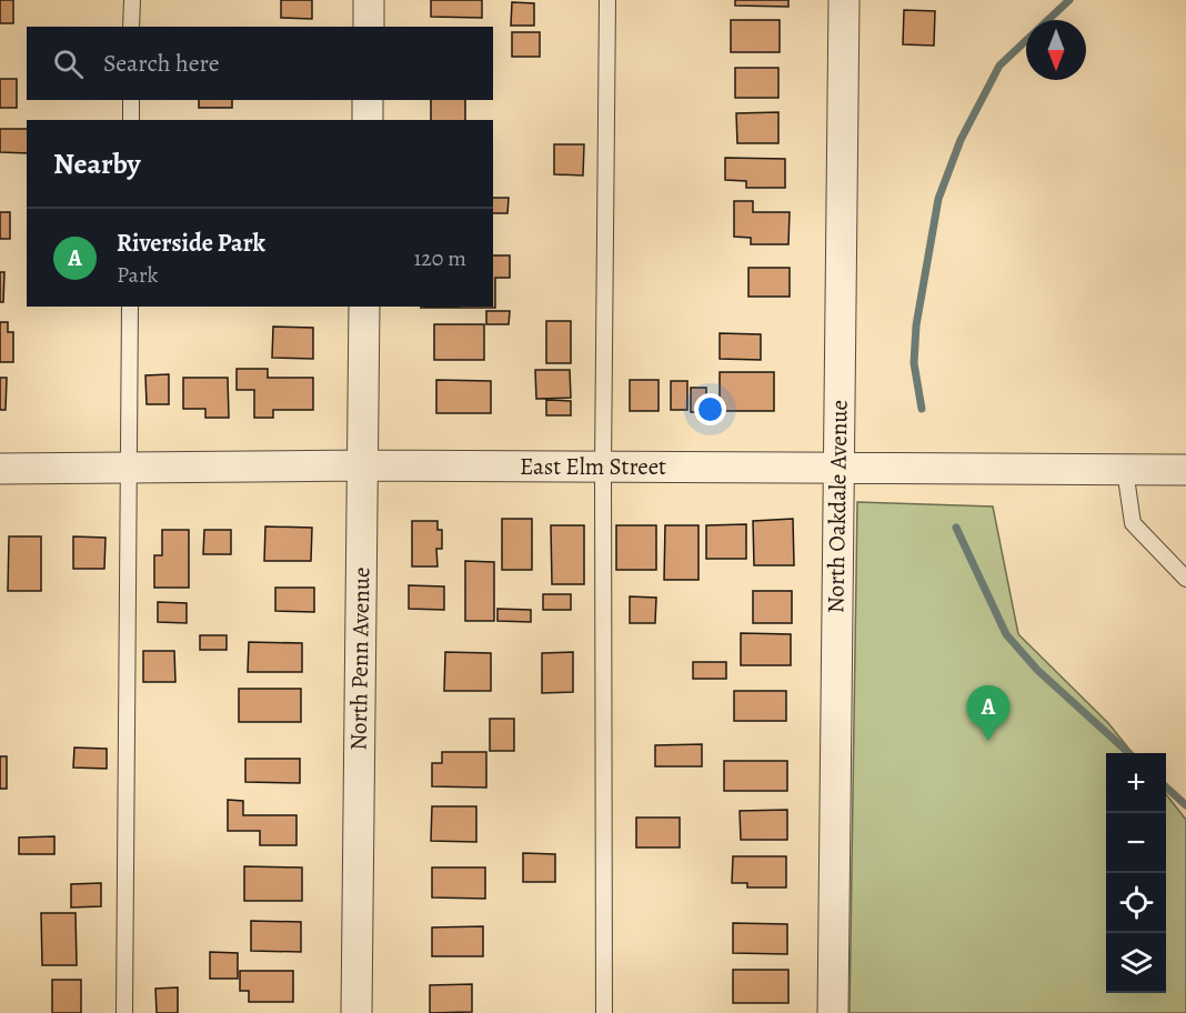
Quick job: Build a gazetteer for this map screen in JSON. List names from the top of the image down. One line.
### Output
{"streets":{"street":["East Elm Street","North Oakdale Avenue","North Penn Avenue"]},"crossings":[["East Elm Street","North Oakdale Avenue"],["East Elm Street","North Penn Avenue"]],"north":"bottom","page":{"search":"Search here","heading":"Nearby","list":[{"mark":"A","name":"Riverside Park","note":"Park","value":"120 m"}],"pins":"A","map_buttons":["+","−"]}}
